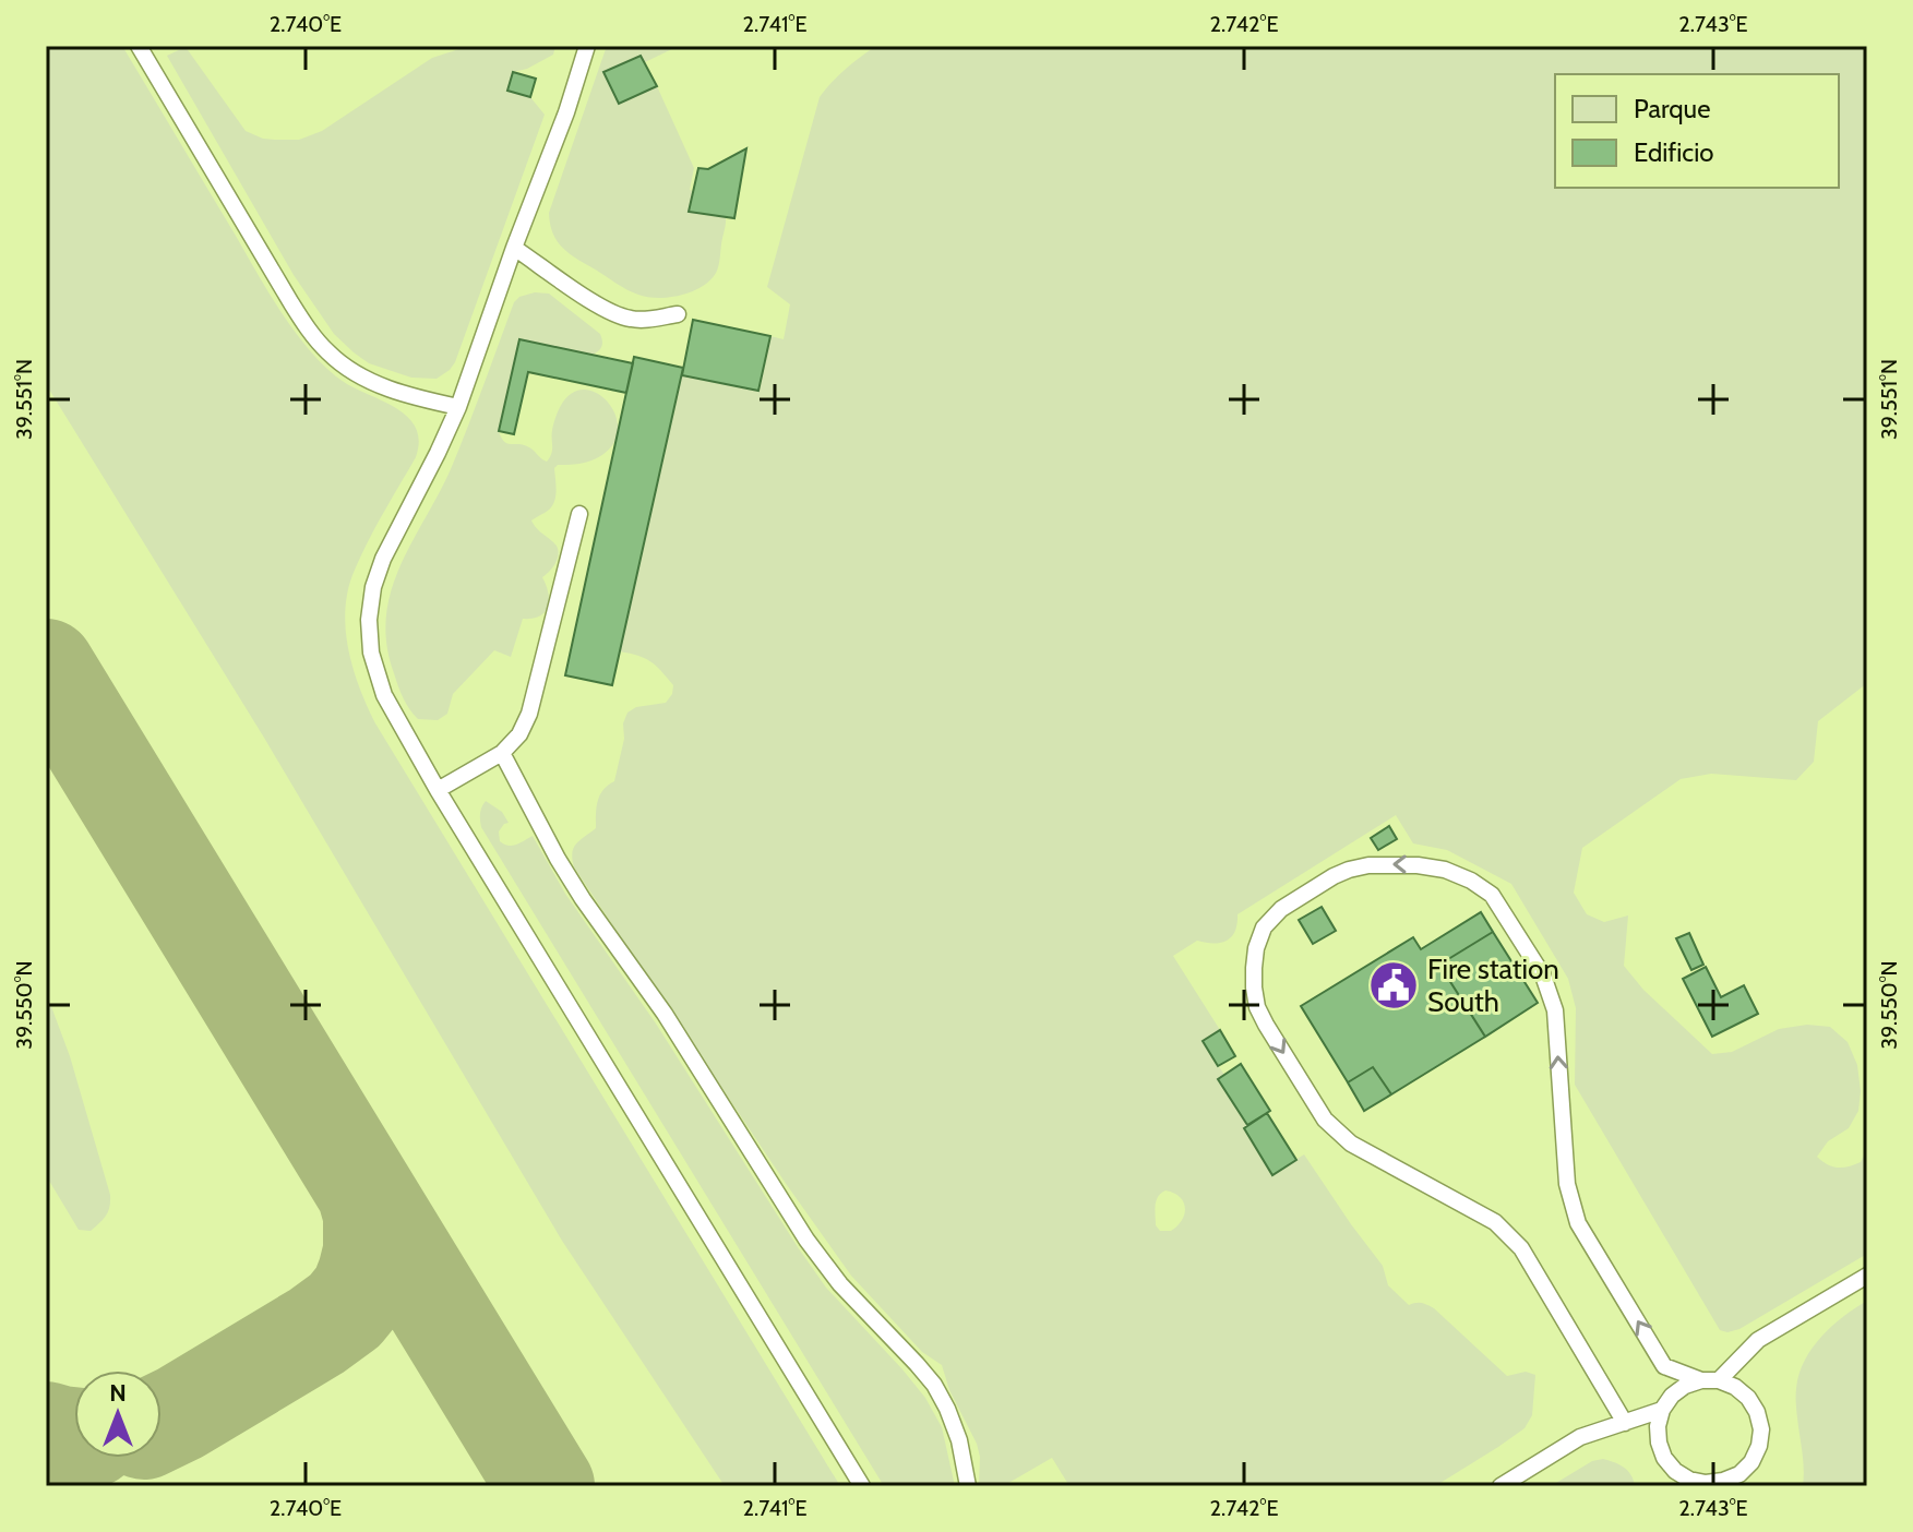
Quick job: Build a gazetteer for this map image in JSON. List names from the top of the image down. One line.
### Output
{"places":{"public building":["Fire station South"]},"legend":["Parque","Edificio"],"north":"top","coordinates":["2.740°E","2.741°E","2.742°E","2.743°E","39.551°N","39.550°N"]}
